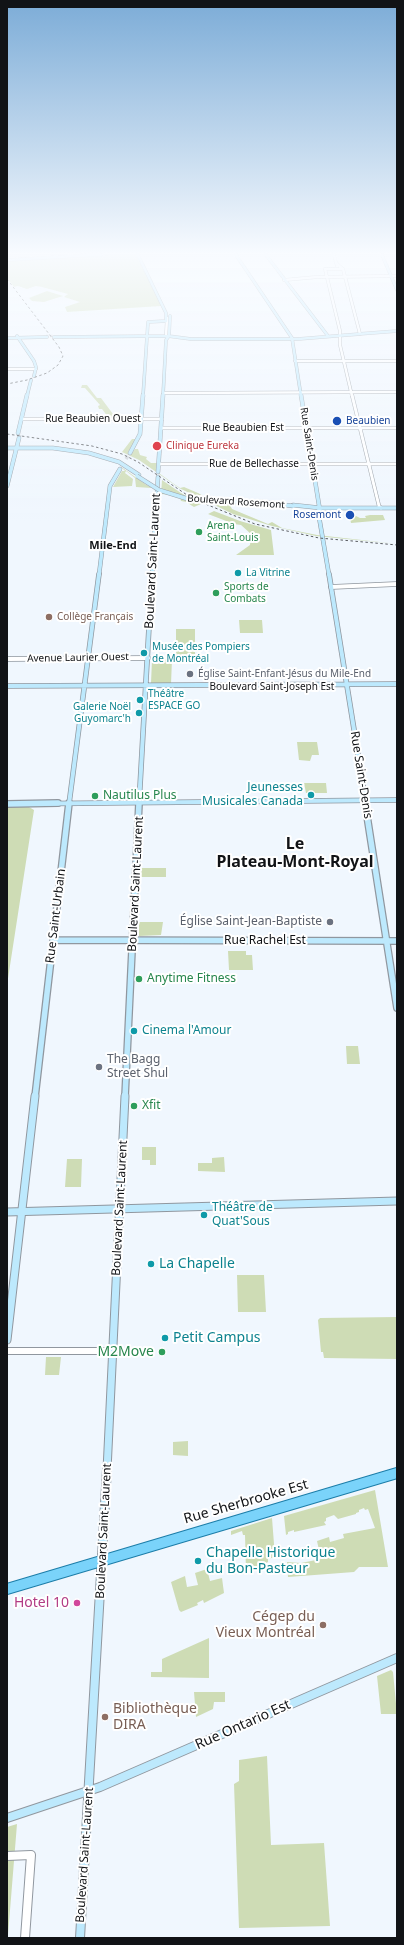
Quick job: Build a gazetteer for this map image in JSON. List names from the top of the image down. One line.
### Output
{"streets":{"main road":["Rue Saint-Denis","Boulevard Rosemont","Boulevard Saint-Laurent","Boulevard Saint-Joseph Est","Rue Saint-Urbain","Rue Rachel Est","Rue Sherbrooke Est","Rue Ontario Est"],"street":["Rue Beaubien Ouest","Rue Beaubien Est","Rue de Bellechasse","Avenue Laurier Ouest"]},"crossings":[["Rue Beaubien Ouest","Boulevard Saint-Laurent"],["Rue Beaubien Est","Rue Saint-Denis"],["Rue Beaubien Est","Boulevard Saint-Laurent"],["Rue Saint-Denis","Rue de Bellechasse"],["Rue Saint-Denis","Boulevard Rosemont"],["Rue Saint-Denis","Boulevard Saint-Joseph Est"],["Rue Saint-Denis","Rue Rachel Est"],["Rue de Bellechasse","Boulevard Saint-Laurent"],["Boulevard Saint-Laurent","Avenue Laurier Ouest"],["Boulevard Saint-Laurent","Boulevard Saint-Joseph Est"],["Boulevard Saint-Laurent","Rue Rachel Est"],["Boulevard Saint-Laurent","Rue Sherbrooke Est"],["Boulevard Saint-Laurent","Rue Ontario Est"],["Avenue Laurier Ouest","Rue Saint-Urbain"],["Boulevard Saint-Joseph Est","Rue Saint-Urbain"],["Rue Saint-Urbain","Rue Rachel Est"]],"districts":["Mile-End","Le Plateau-Mont-Royal"],"places":["Beaubien","Clinique Eureka","Rosemont","Arena Saint-Louis","La Vitrine","Sports de Combats","Collège Français","Musée des Pompiers de Montréal","Église Saint-Enfant-Jésus du Mile-End","Théâtre ESPACE GO","Galerie Noël Guyomarc'h","Jeunesses Musicales Canada","Nautilus Plus","Église Saint-Jean-Baptiste","Anytime Fitness","Cinema l'Amour","The Bagg Street Shul","Xfit","Théâtre de Quat'Sous","La Chapelle","Petit Campus","M2Move","Chapelle Historique du Bon-Pasteur","Hotel 10","Cégep du Vieux Montréal","Bibliothèque DIRA"]}
